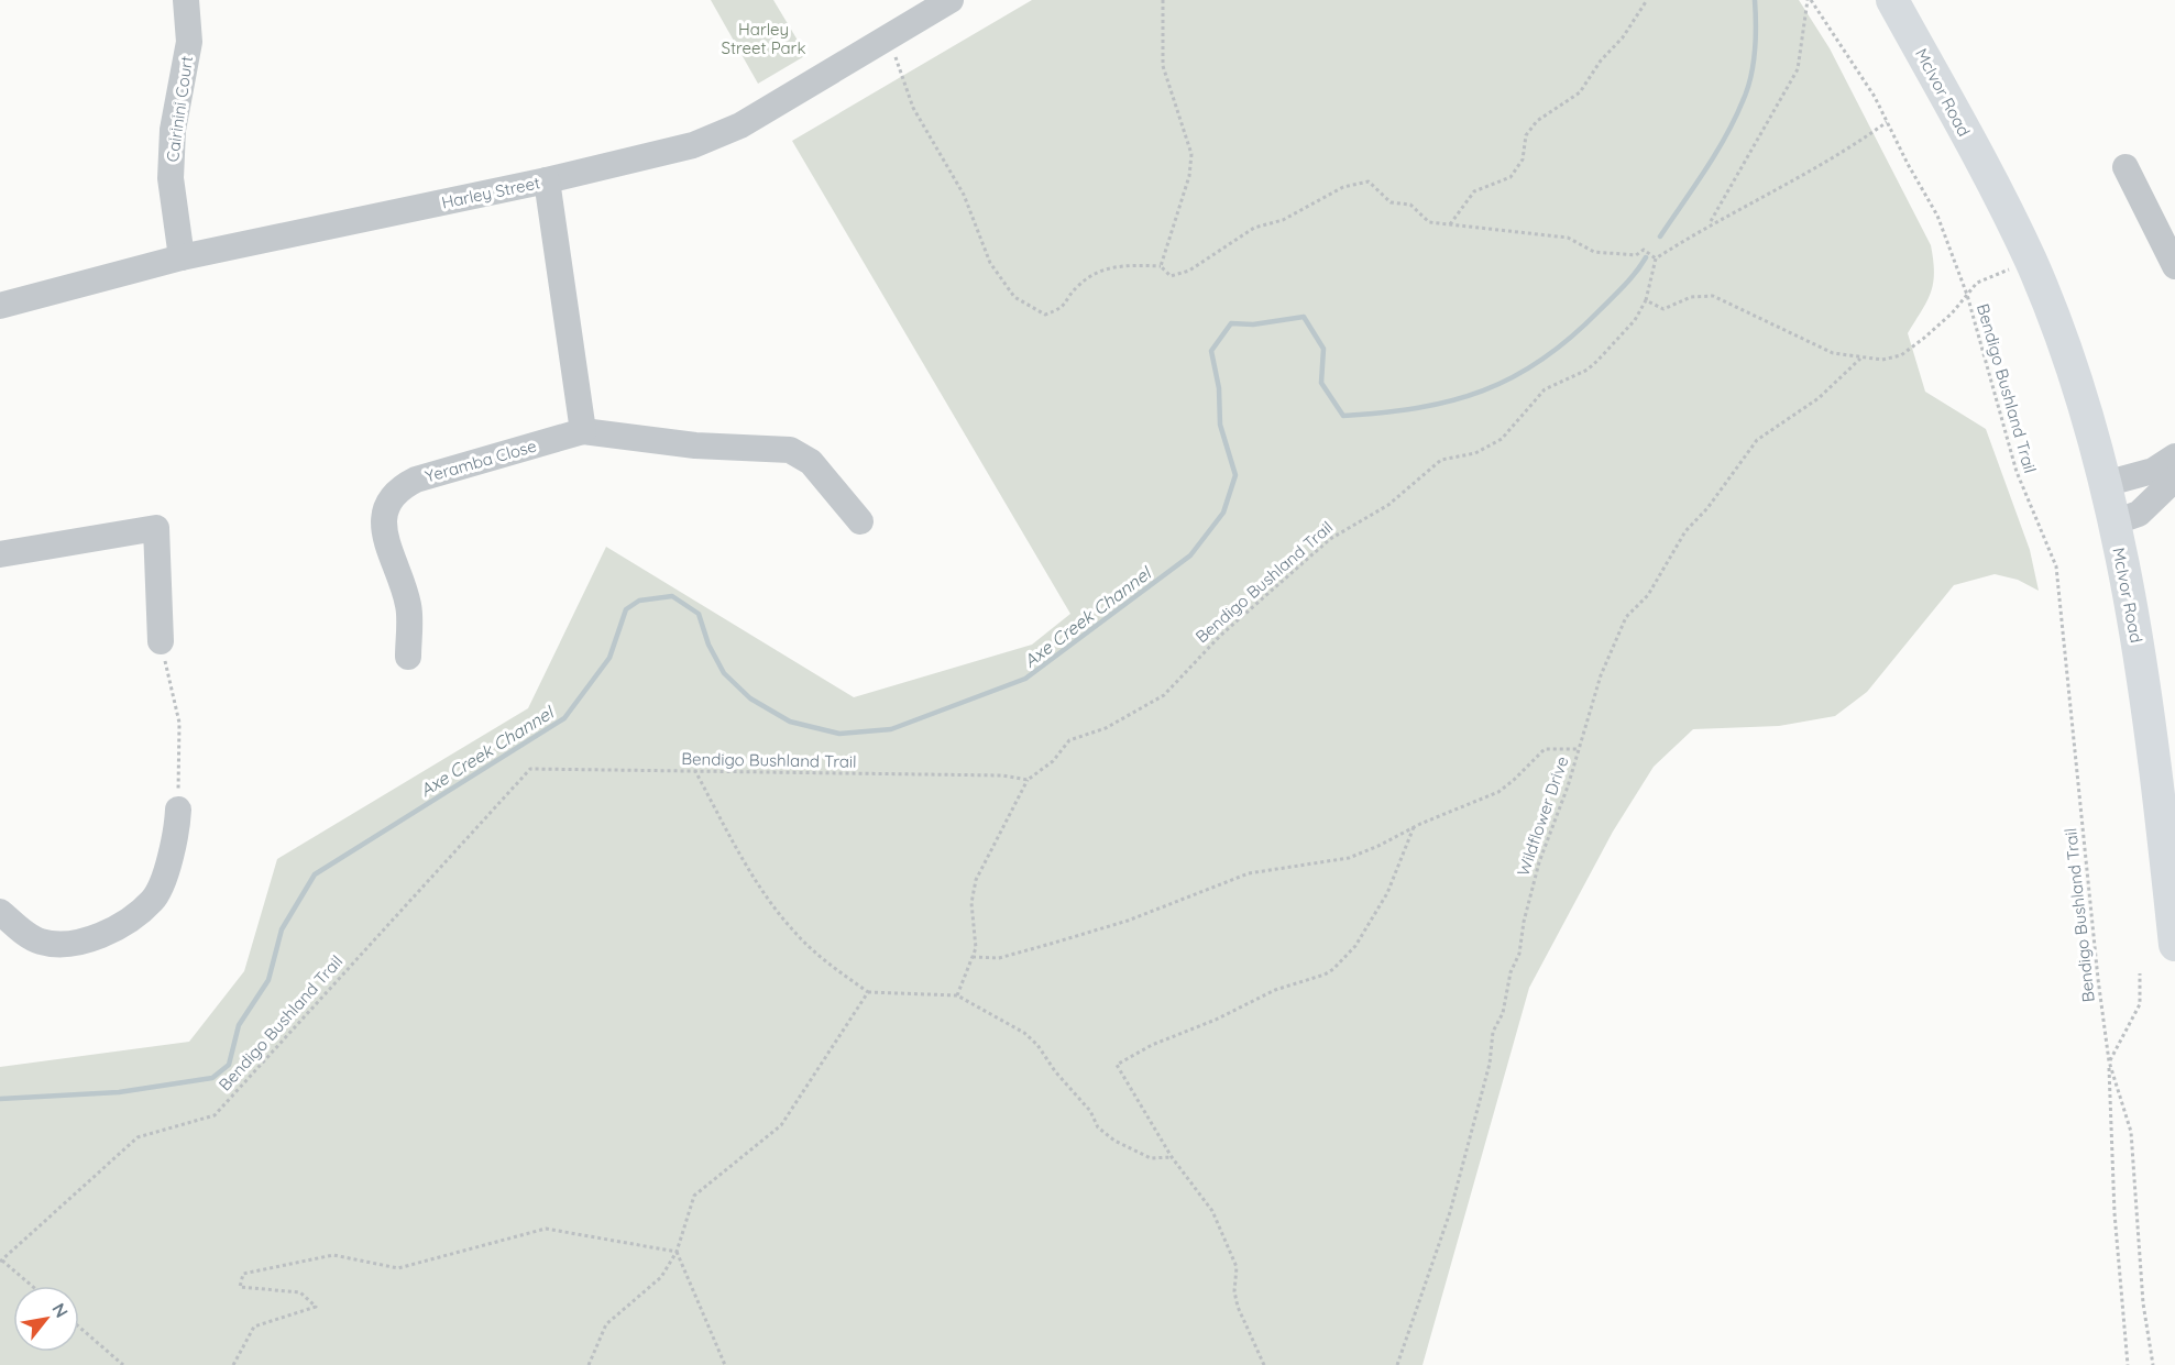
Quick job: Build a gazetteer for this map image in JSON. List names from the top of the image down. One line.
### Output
{"streets":{"main road":["McIvor Road"],"street":["Cairinini Court","Harley Street","Yeramba Close"],"path":["Bendigo Bushland Trail","Wildflower Drive"]},"crossings":[["Cairinini Court","Harley Street"],["Bendigo Bushland Trail","Wildflower Drive"]],"water":["Axe Creek Channel"],"parks":["Harley Street Park"],"north":"top right"}
